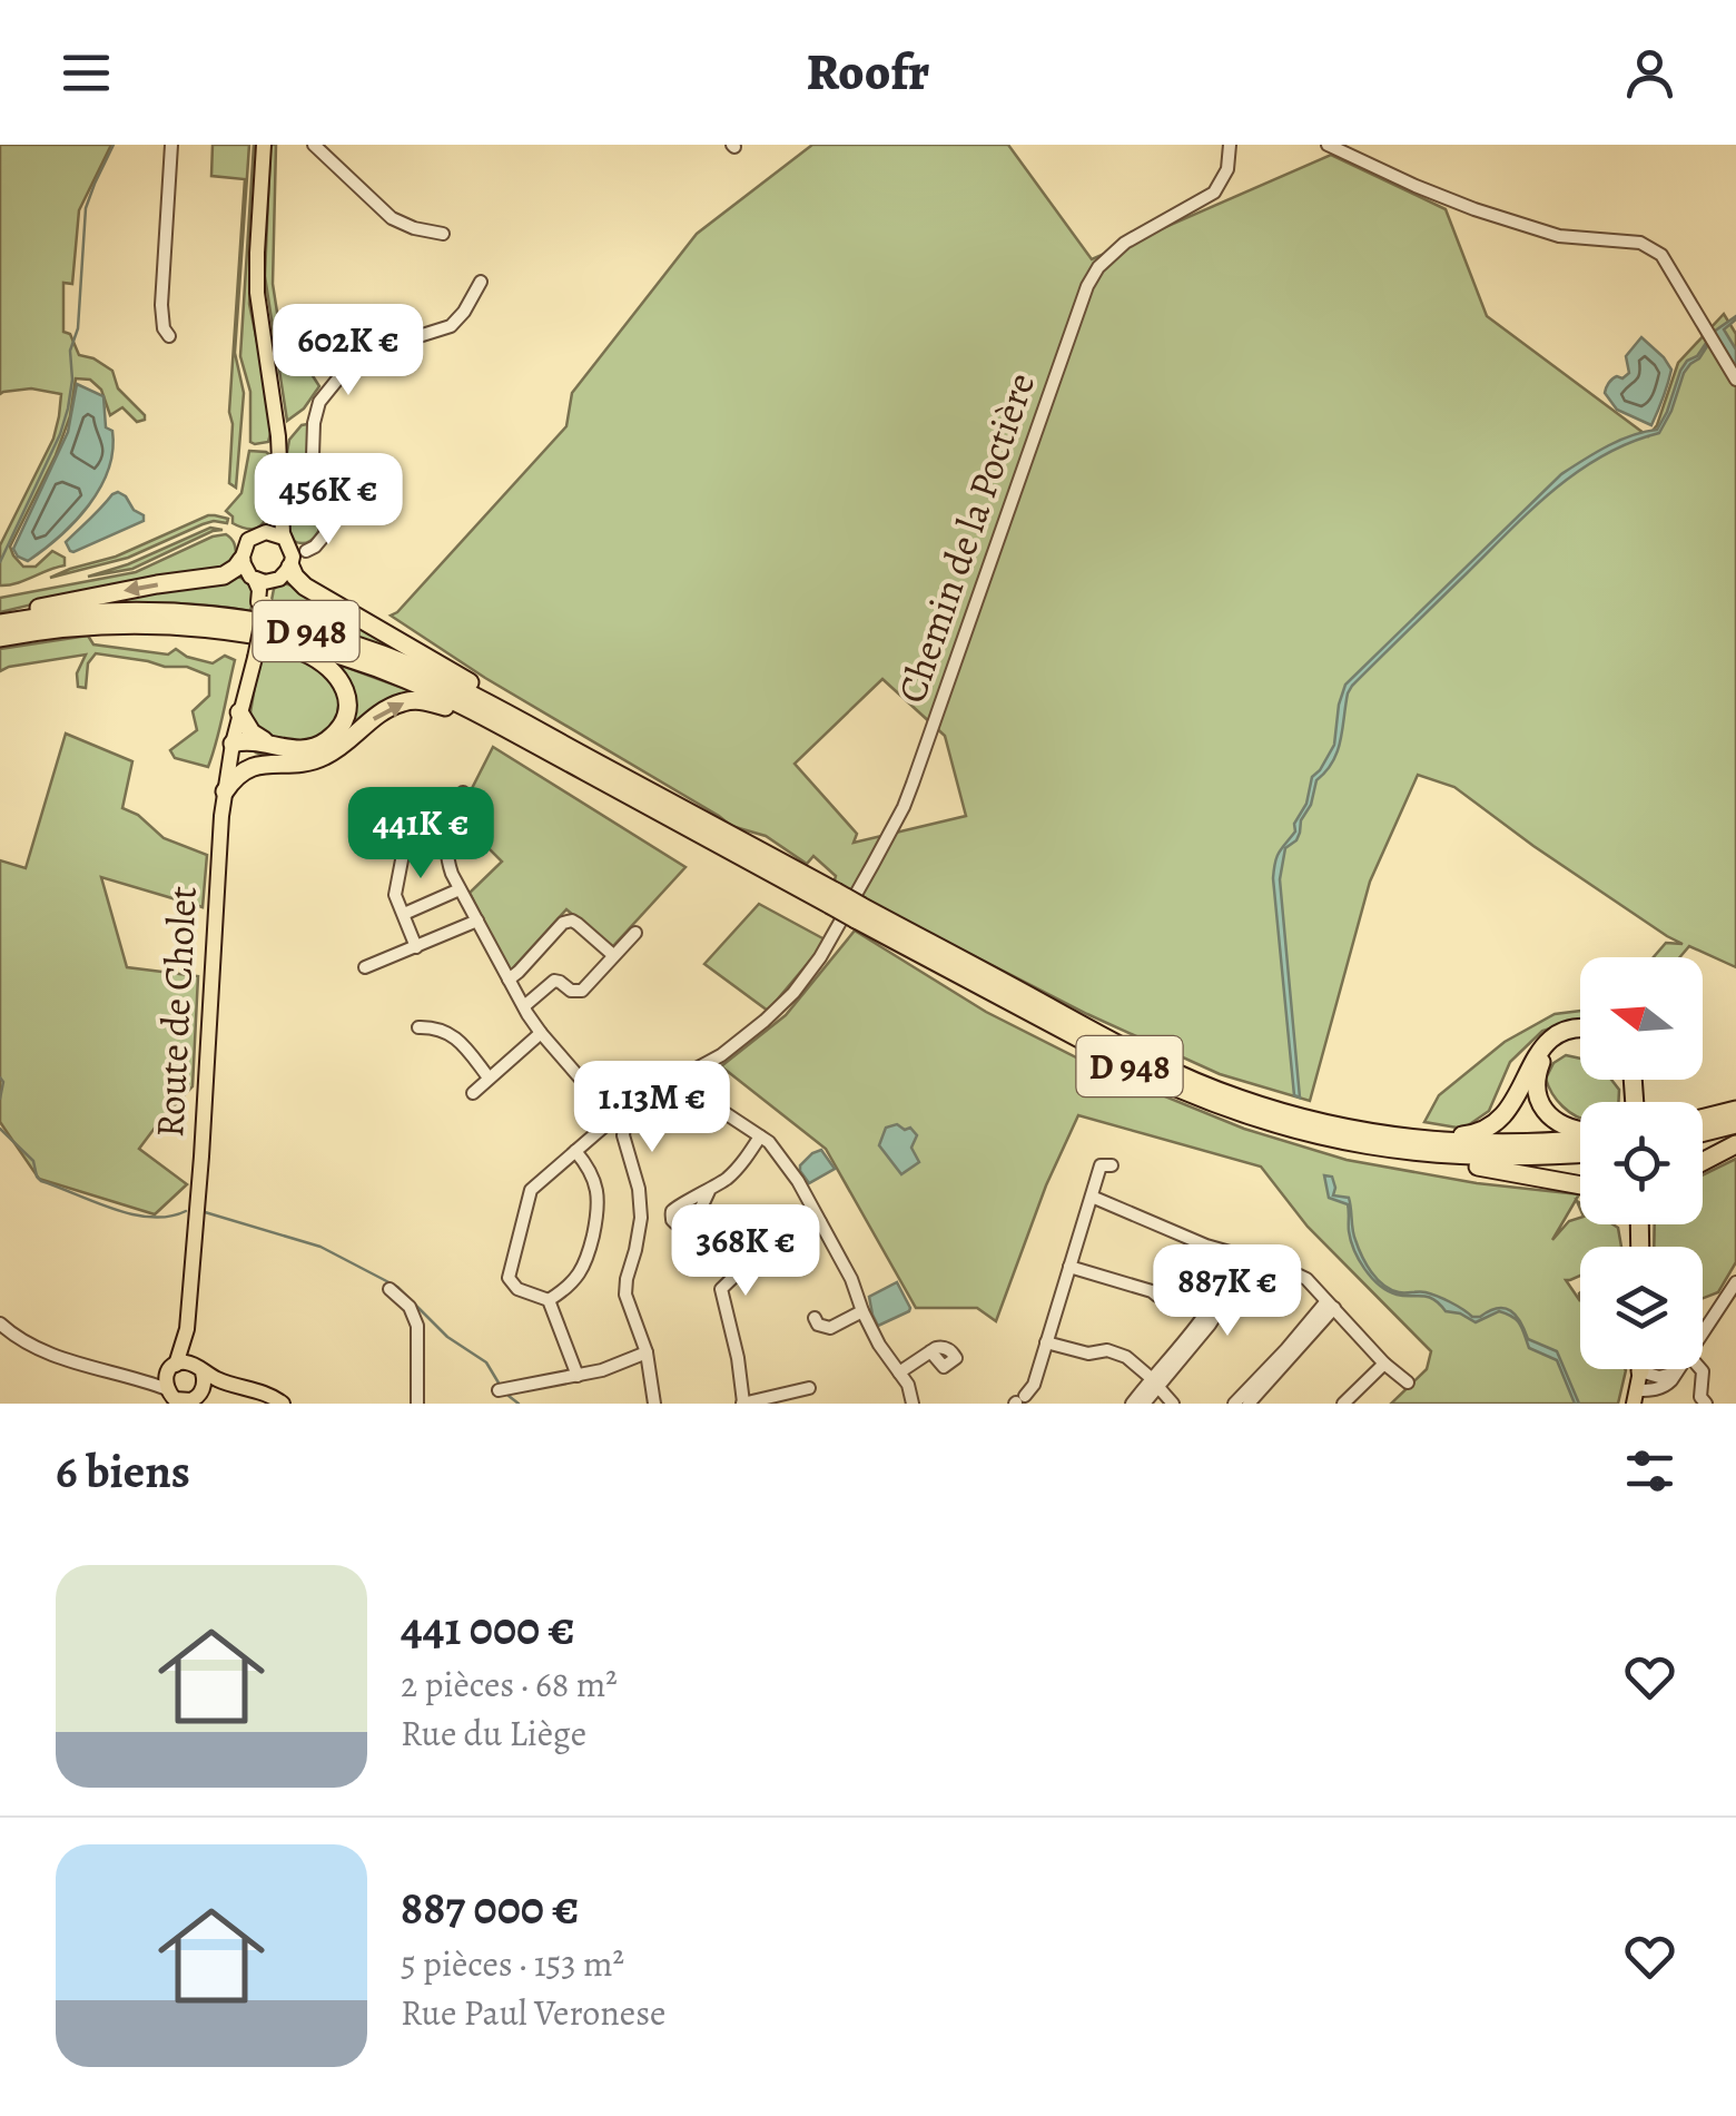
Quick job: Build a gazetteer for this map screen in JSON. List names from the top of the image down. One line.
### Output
{"streets":{"highway":["D 948"],"main road":["Route de Cholet"],"street":["Chemin de la Poctière"]},"north":"left","page":{"header":"Roofr","price":["602K €","456K €","441K €","1.13M €","368K €","887K €"],"heading":"6 biens","list":[{"name":"441 000 €","note":"2 pièces · 68 m² · Rue du Liège"},{"name":"887 000 €","note":"5 pièces · 153 m² · Rue Paul Veronese"}]}}
